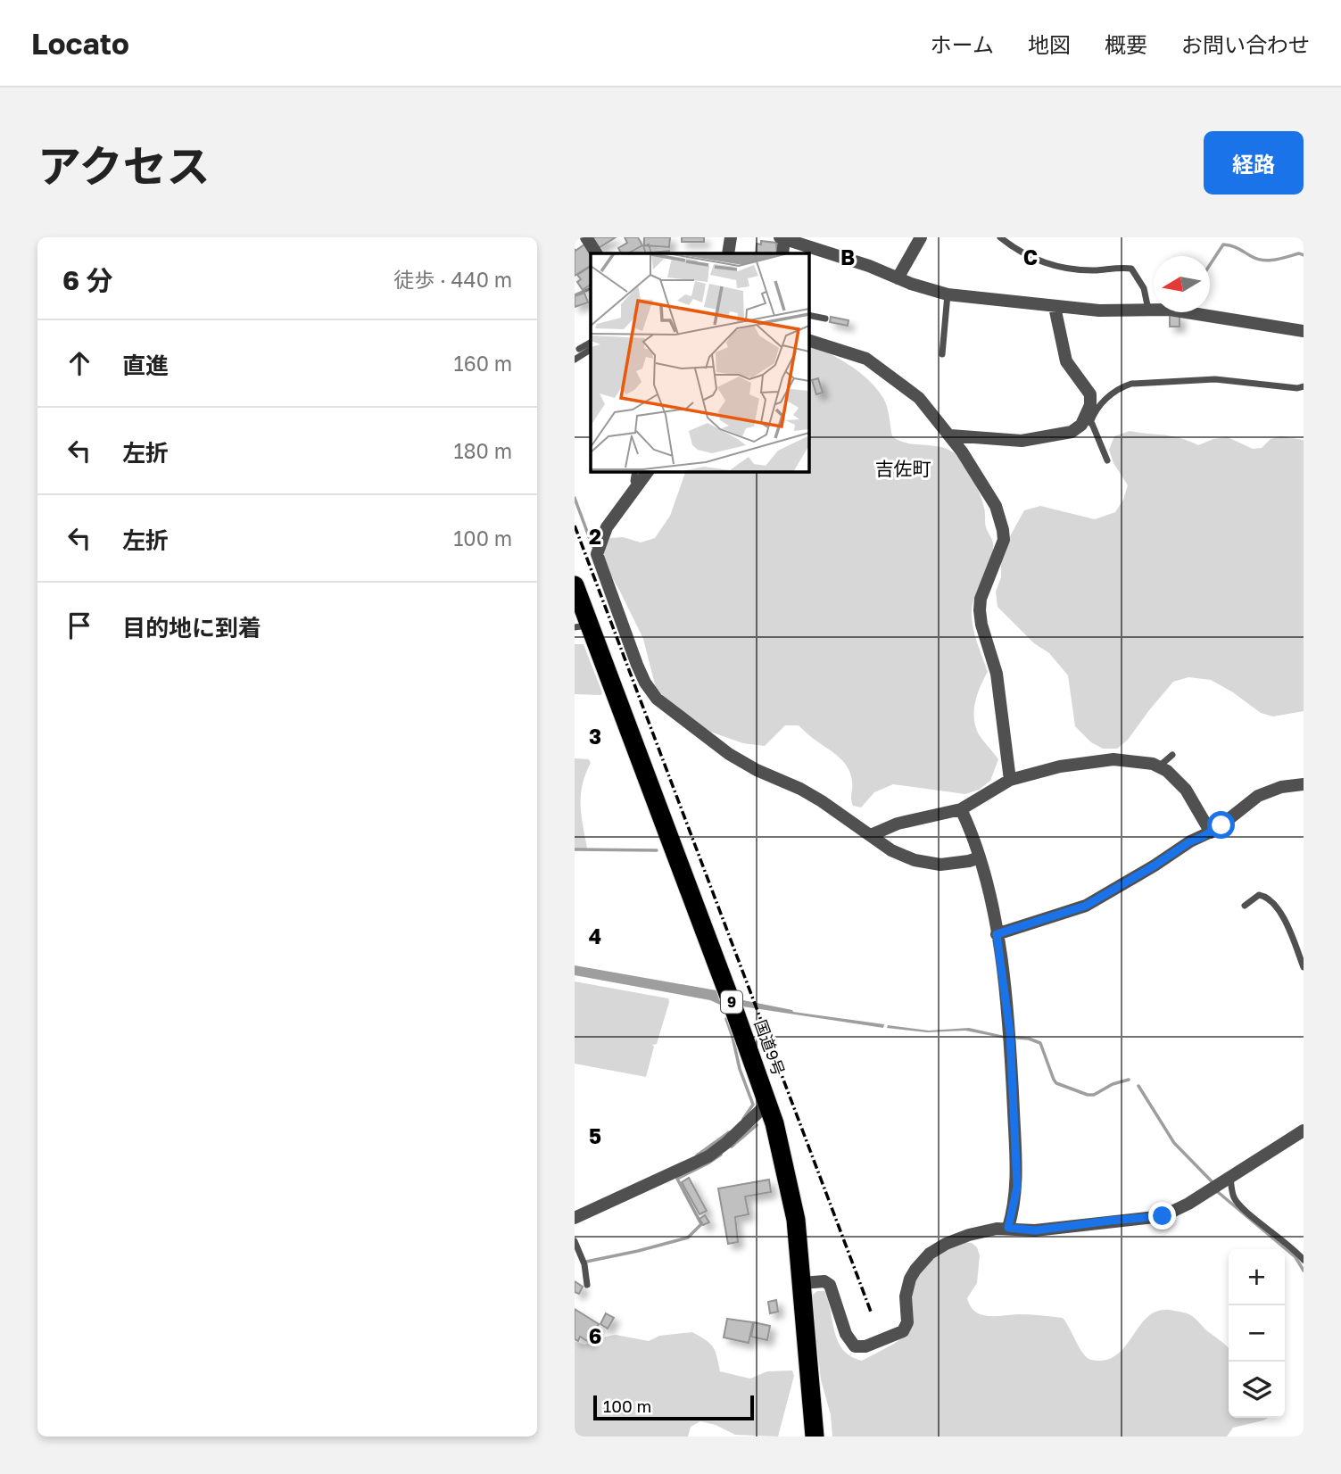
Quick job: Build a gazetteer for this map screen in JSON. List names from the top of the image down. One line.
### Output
{"streets":{"highway":["9","国道9号"]},"districts":["吉佐町"],"scale_bar":"100 m","north":"left","page":{"header":"Locato","nav":["ホーム","地図","概要","お問い合わせ"],"title":"アクセス","buttons":"経路","heading":["6 分","徒歩 · 440 m"],"list":[["直進","160 m"],["左折","180 m"],["左折","100 m"],"目的地に到着"],"map_buttons":["+","−"],"scale":"100 m"},"grid":{"columns":["B","C"],"rows":["2","3","4","5","6"]}}
